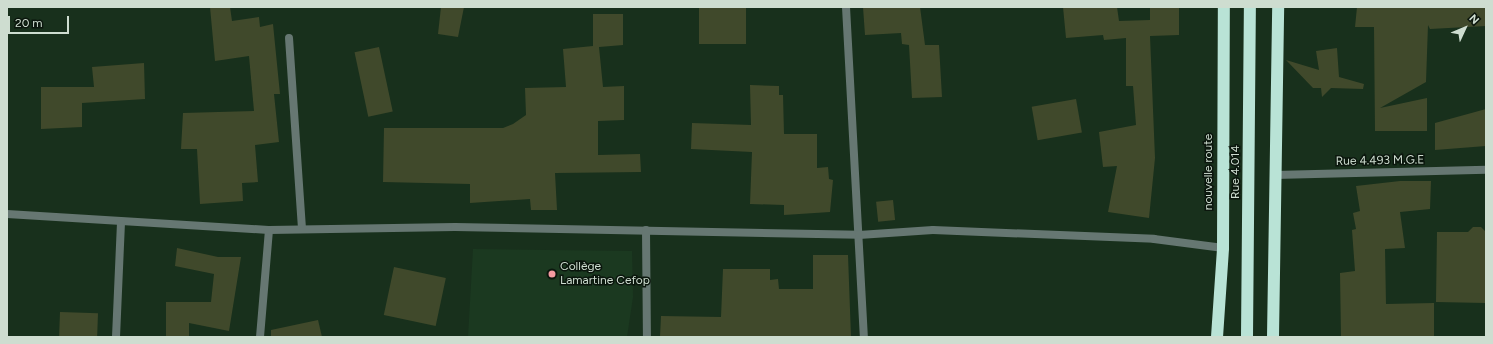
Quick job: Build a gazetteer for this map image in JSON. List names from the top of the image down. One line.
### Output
{"streets":{"highway":["nouvelle route","Rue 4.014"],"street":["Rue 4.493 M.G.E"]},"places":["Collège Lamartine Cefop"],"scale_bar":"20 m","north":"top right"}
